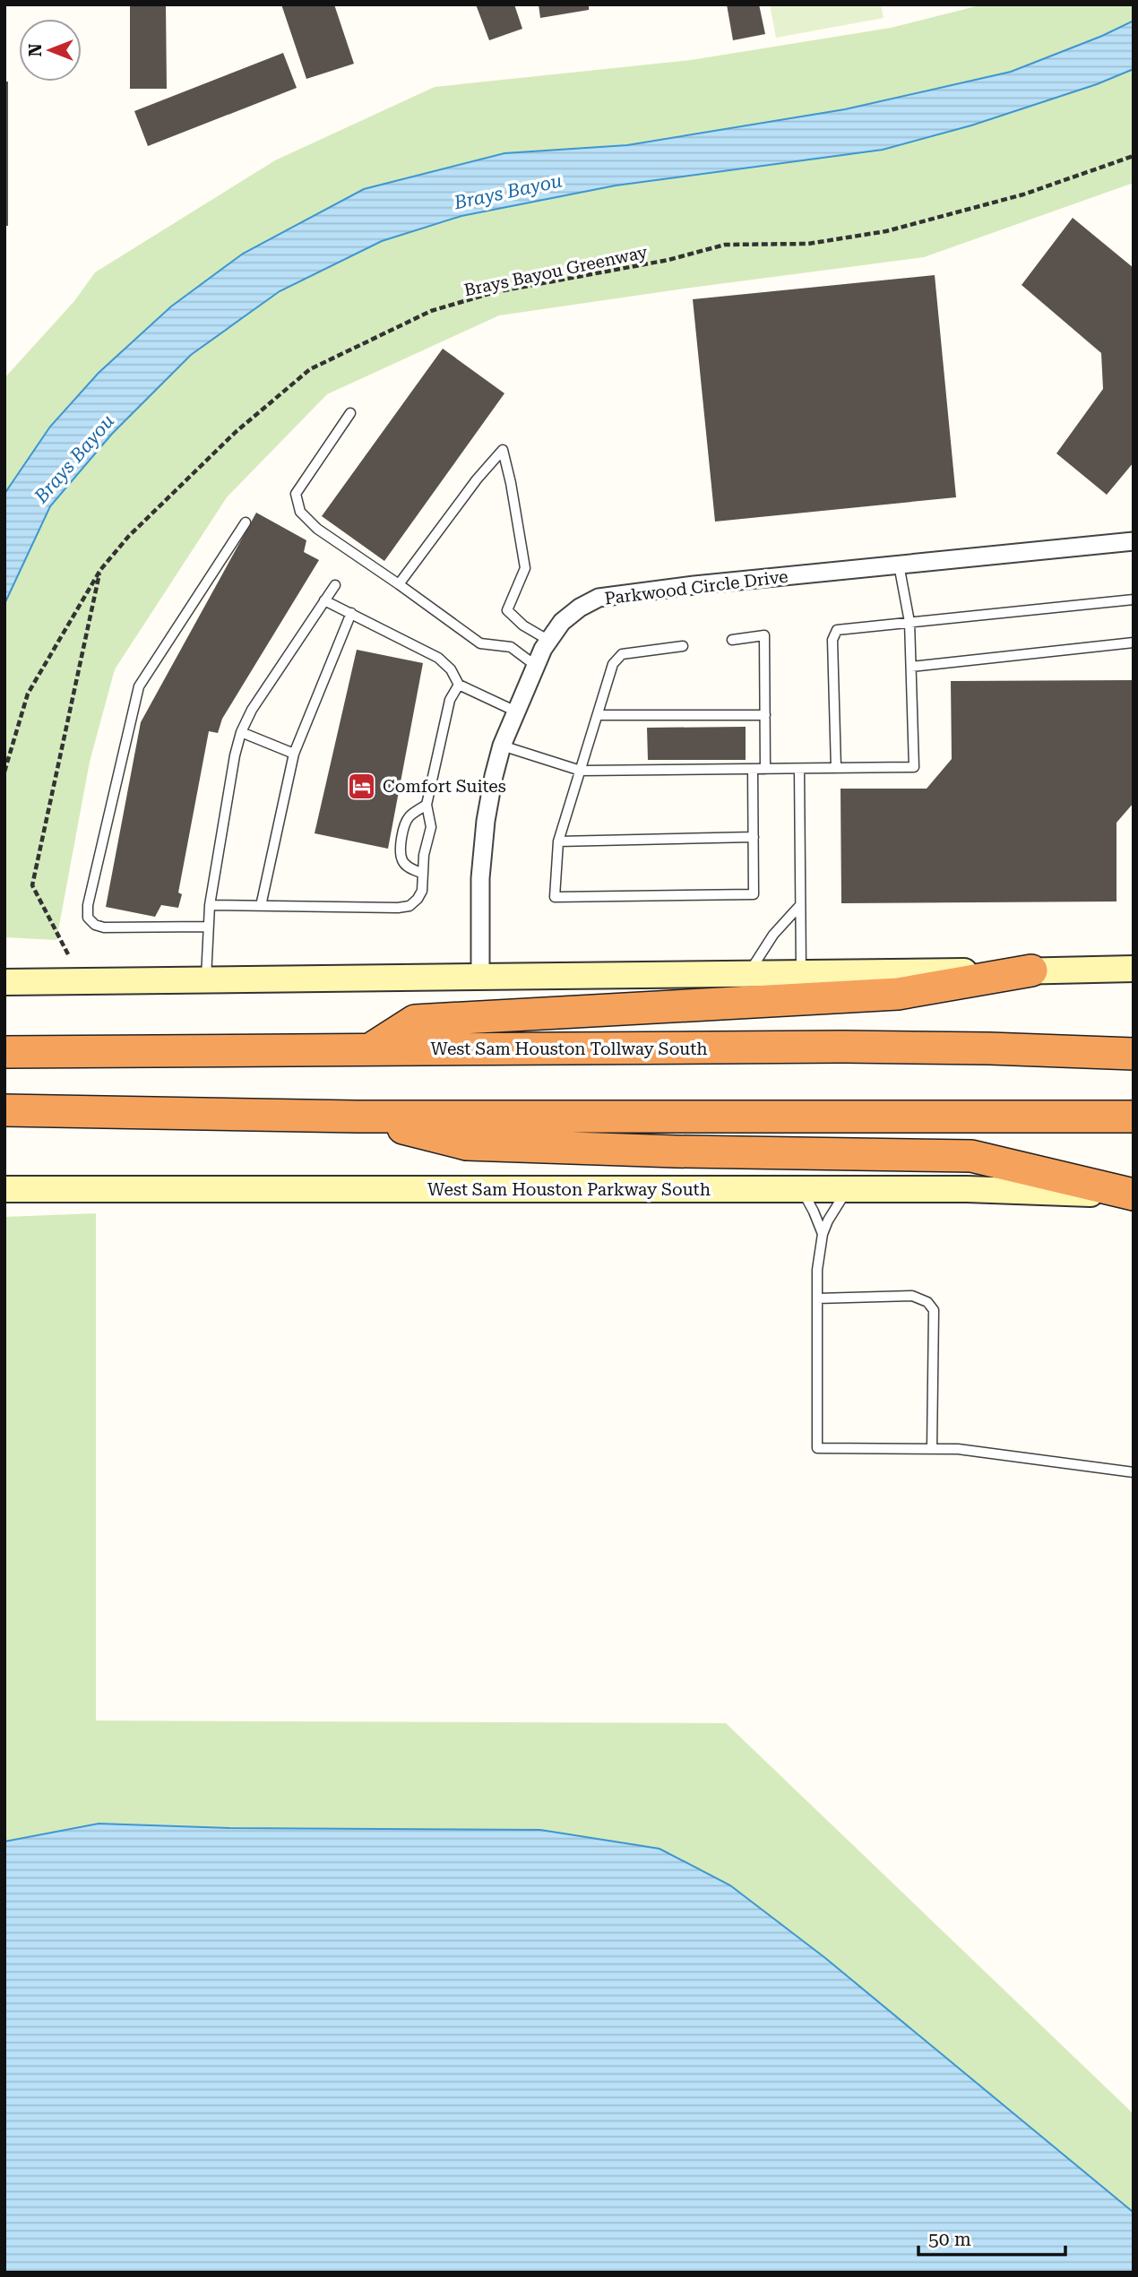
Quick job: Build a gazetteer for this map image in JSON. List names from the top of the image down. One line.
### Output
{"streets":{"highway":["West Sam Houston Tollway South"],"main road":["West Sam Houston Parkway South"],"street":["Parkwood Circle Drive"],"path":["Brays Bayou Greenway"]},"water":["Brays Bayou"],"places":{"hotel":["Comfort Suites"]},"scale_bar":"50 m","north":"left"}
